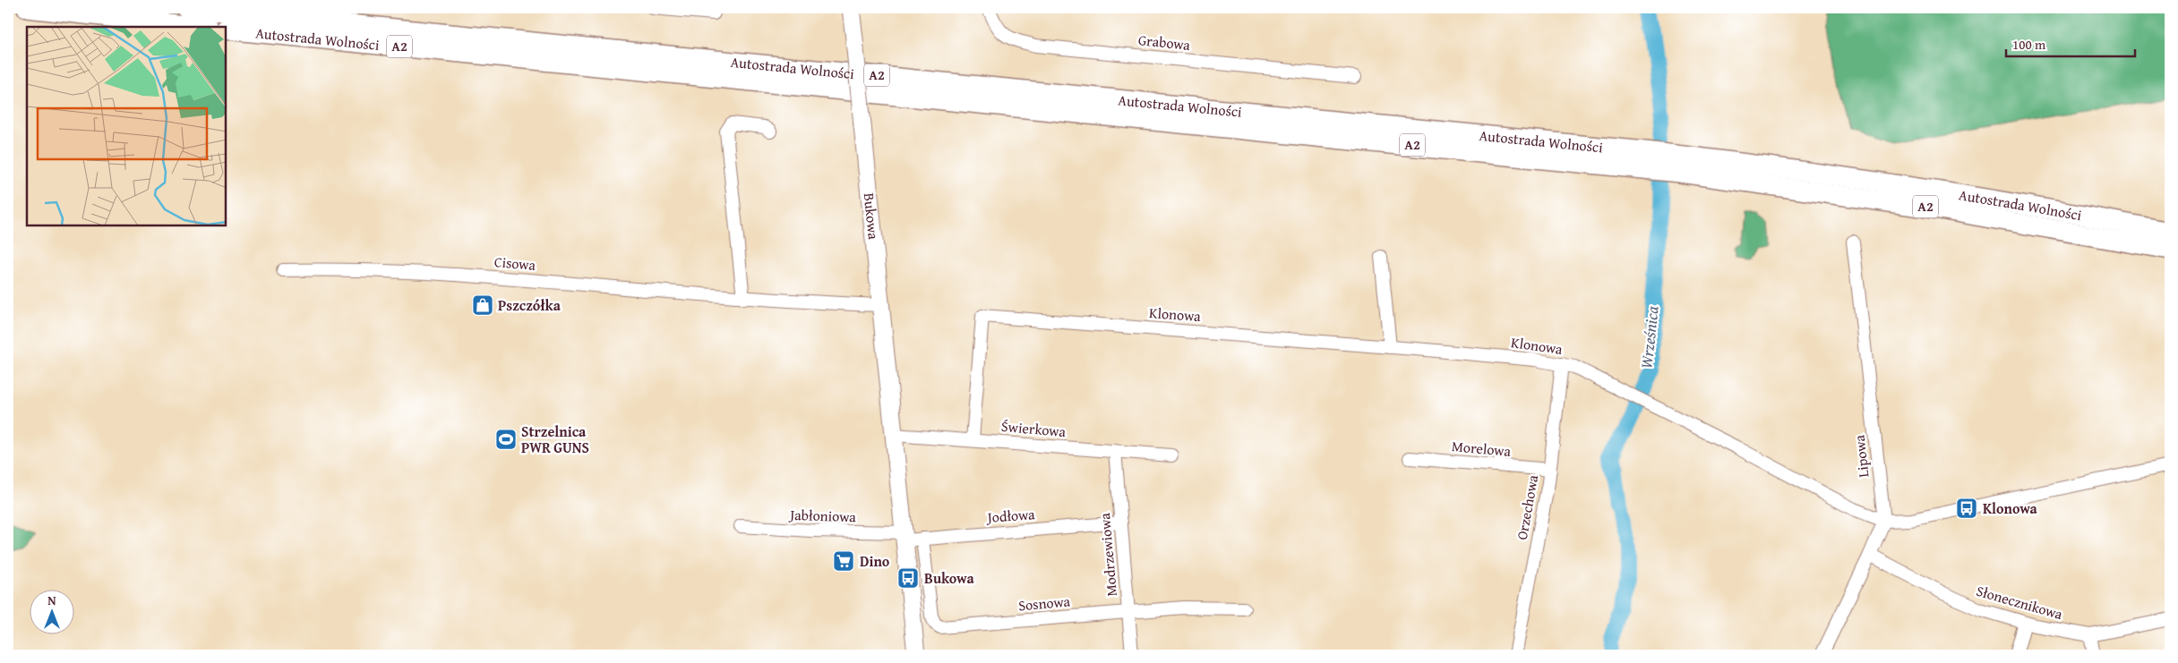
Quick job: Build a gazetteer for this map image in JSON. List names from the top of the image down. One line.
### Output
{"streets":{"highway":["Autostrada Wolności","A2"],"main road":["Bukowa"],"street":["Grabowa","Cisowa","Klonowa","Świerkowa","Morelowa","Lipowa","Orzechowa","Jabłoniowa","Jodłowa","Modrzewiowa","Słonecznikowa","Sosnowa"]},"crossings":[["Bukowa","Cisowa"],["Bukowa","Świerkowa"],["Bukowa","Jabłoniowa"],["Bukowa","Jodłowa"],["Klonowa","Świerkowa"],["Klonowa","Lipowa"],["Klonowa","Orzechowa"],["Świerkowa","Modrzewiowa"],["Morelowa","Orzechowa"],["Lipowa","Słonecznikowa"],["Jabłoniowa","Jodłowa"],["Jodłowa","Modrzewiowa"],["Jodłowa","Sosnowa"],["Modrzewiowa","Sosnowa"]],"water":["Wrześnica"],"places":{"shop":["Pszczółka"],"sports":["Strzelnica PWR GUNS"],"bus stop":["Klonowa","Bukowa"],"supermarket":["Dino"]},"scale_bar":"100 m","north":"top"}
